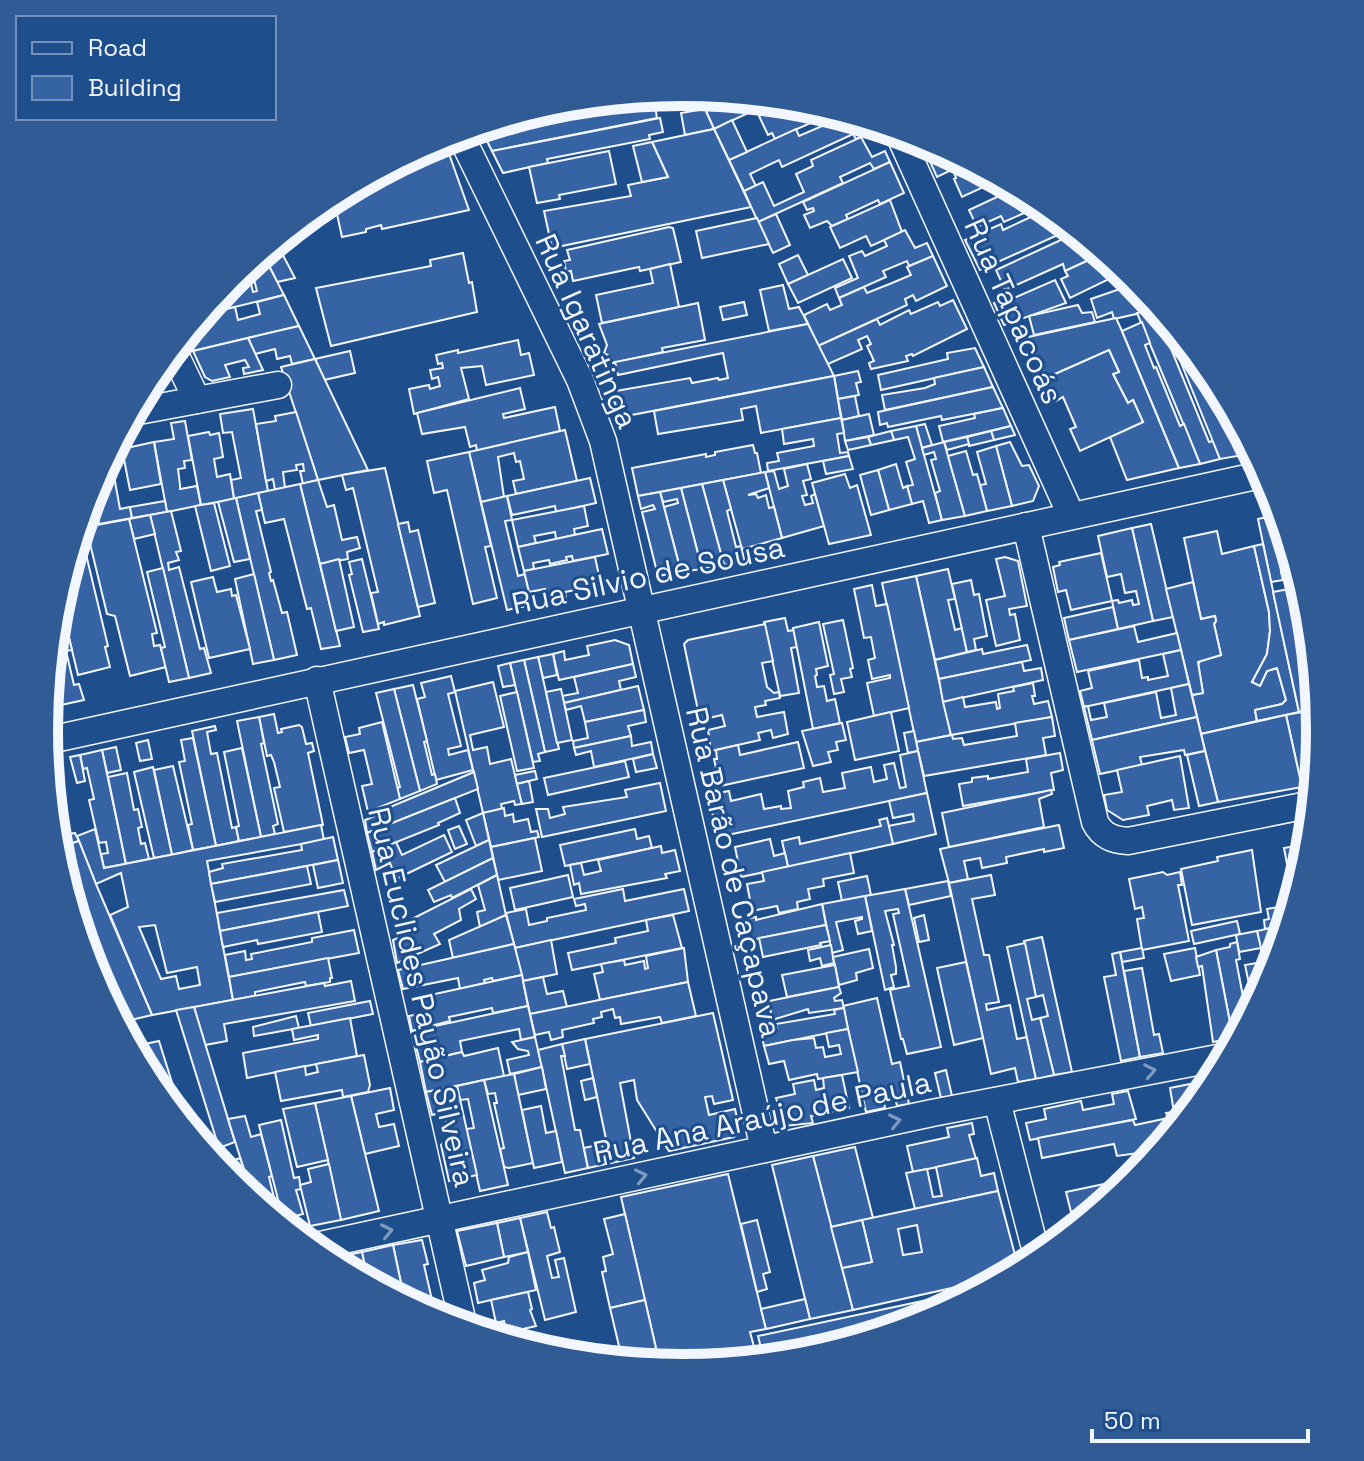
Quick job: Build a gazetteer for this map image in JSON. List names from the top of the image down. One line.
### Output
{"streets":{"street":["Rua Tapacoás","Rua Igaratinga","Rua Silvio de Sousa","Rua Barão de Caçapava","Rua Euclides Payão Silveira","Rua Ana Araújo de Paula"]},"crossings":[["Rua Tapacoás","Rua Silvio de Sousa"],["Rua Igaratinga","Rua Silvio de Sousa"],["Rua Igaratinga","Rua Barão de Caçapava"],["Rua Silvio de Sousa","Rua Barão de Caçapava"],["Rua Silvio de Sousa","Rua Euclides Payão Silveira"],["Rua Barão de Caçapava","Rua Ana Araújo de Paula"],["Rua Euclides Payão Silveira","Rua Ana Araújo de Paula"]],"one_way":["Rua Ana Araújo de Paula"],"legend":["Road","Building"],"scale_bar":"50 m"}
